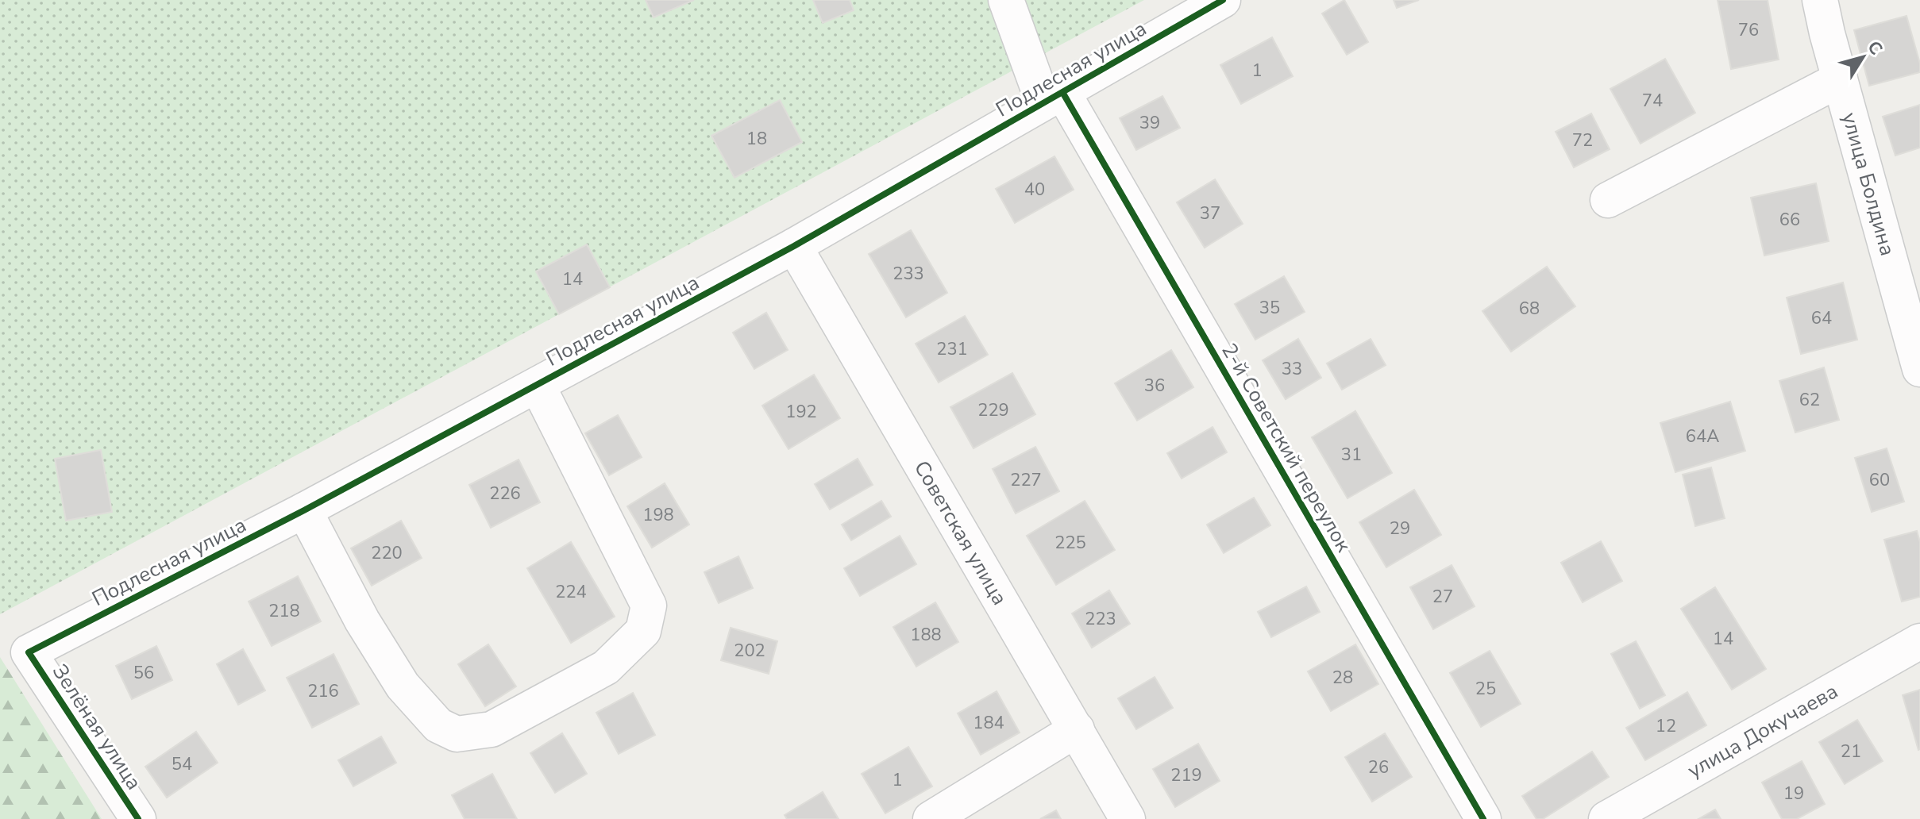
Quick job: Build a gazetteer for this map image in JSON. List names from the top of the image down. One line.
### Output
{"streets":{"street":["Подлесная улица","улица Болдина","2-й Советский переулок","Советская улица","Зелёная улица","улица Докучаева"]},"crossings":[["Подлесная улица","2-й Советский переулок"],["Подлесная улица","Советская улица"],["Подлесная улица","Зелёная улица"]],"house_numbers":["76","1","74","39","18","72","40","37","66","233","14","35","68","64","231","33","36","62","229","192","64А","31","227","60","226","198","29","225","220","224","27","218","223","188","14","202","56","28","25","216","184","12","21","54","26","219","1","19"],"north":"top right"}
